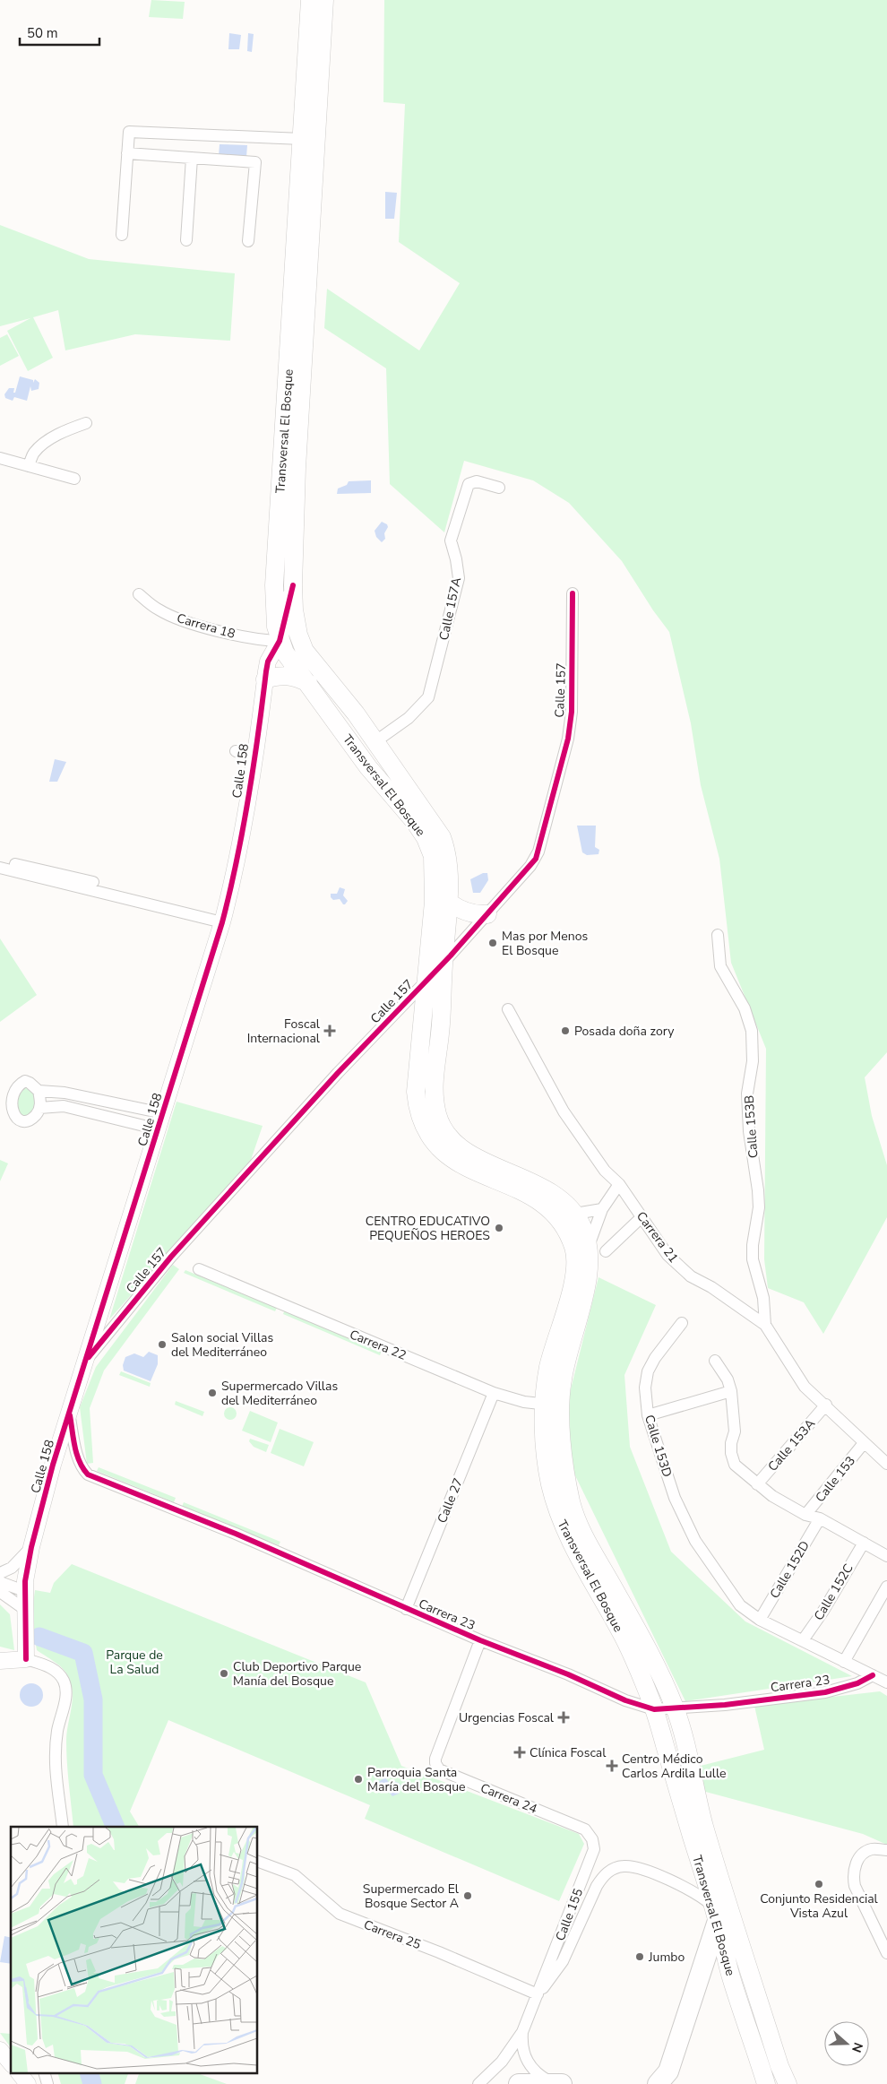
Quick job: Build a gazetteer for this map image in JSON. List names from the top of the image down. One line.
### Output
{"streets":{"main road":["Transversal El Bosque"],"street":["Calle 157A","Carrera 18","Calle 157","Calle 158","Calle 153B","Carrera 21","Carrera 22","Calle 153A","Calle 153D","Calle 153","Calle 27","Calle 152D","Calle 152C","Carrera 23","Carrera 24","Calle 155","Carrera 25"]},"crossings":[["Transversal El Bosque","Calle 157A"],["Transversal El Bosque","Carrera 18"],["Transversal El Bosque","Calle 157"],["Transversal El Bosque","Calle 158"],["Transversal El Bosque","Carrera 22"],["Transversal El Bosque","Carrera 23"],["Transversal El Bosque","Calle 155"],["Carrera 18","Calle 158"],["Calle 157","Calle 158"],["Calle 158","Carrera 23"],["Calle 153B","Carrera 21"],["Carrera 21","Calle 153A"],["Carrera 21","Calle 153"],["Carrera 22","Calle 27"],["Calle 153D","Carrera 23"],["Calle 27","Carrera 23"],["Calle 152D","Carrera 23"],["Calle 152C","Carrera 23"],["Carrera 23","Carrera 24"],["Carrera 24","Calle 155"],["Calle 155","Carrera 25"]],"parks":["Parque de La Salud"],"places":{"other":["Mas por Menos El Bosque","Posada doña zory","CENTRO EDUCATIVO PEQUEÑOS HEROES","Salon social Villas del Mediterráneo","Supermercado Villas del Mediterráneo","Club Deportivo Parque Manía del Bosque","Parroquia Santa María del Bosque","Conjunto Residencial Vista Azul","Supermercado El Bosque Sector A","Jumbo"],"health":["Foscal Internacional","Urgencias Foscal","Clínica Foscal","Centro Médico Carlos Ardila Lulle"]},"scale_bar":"50 m","north":"right"}
